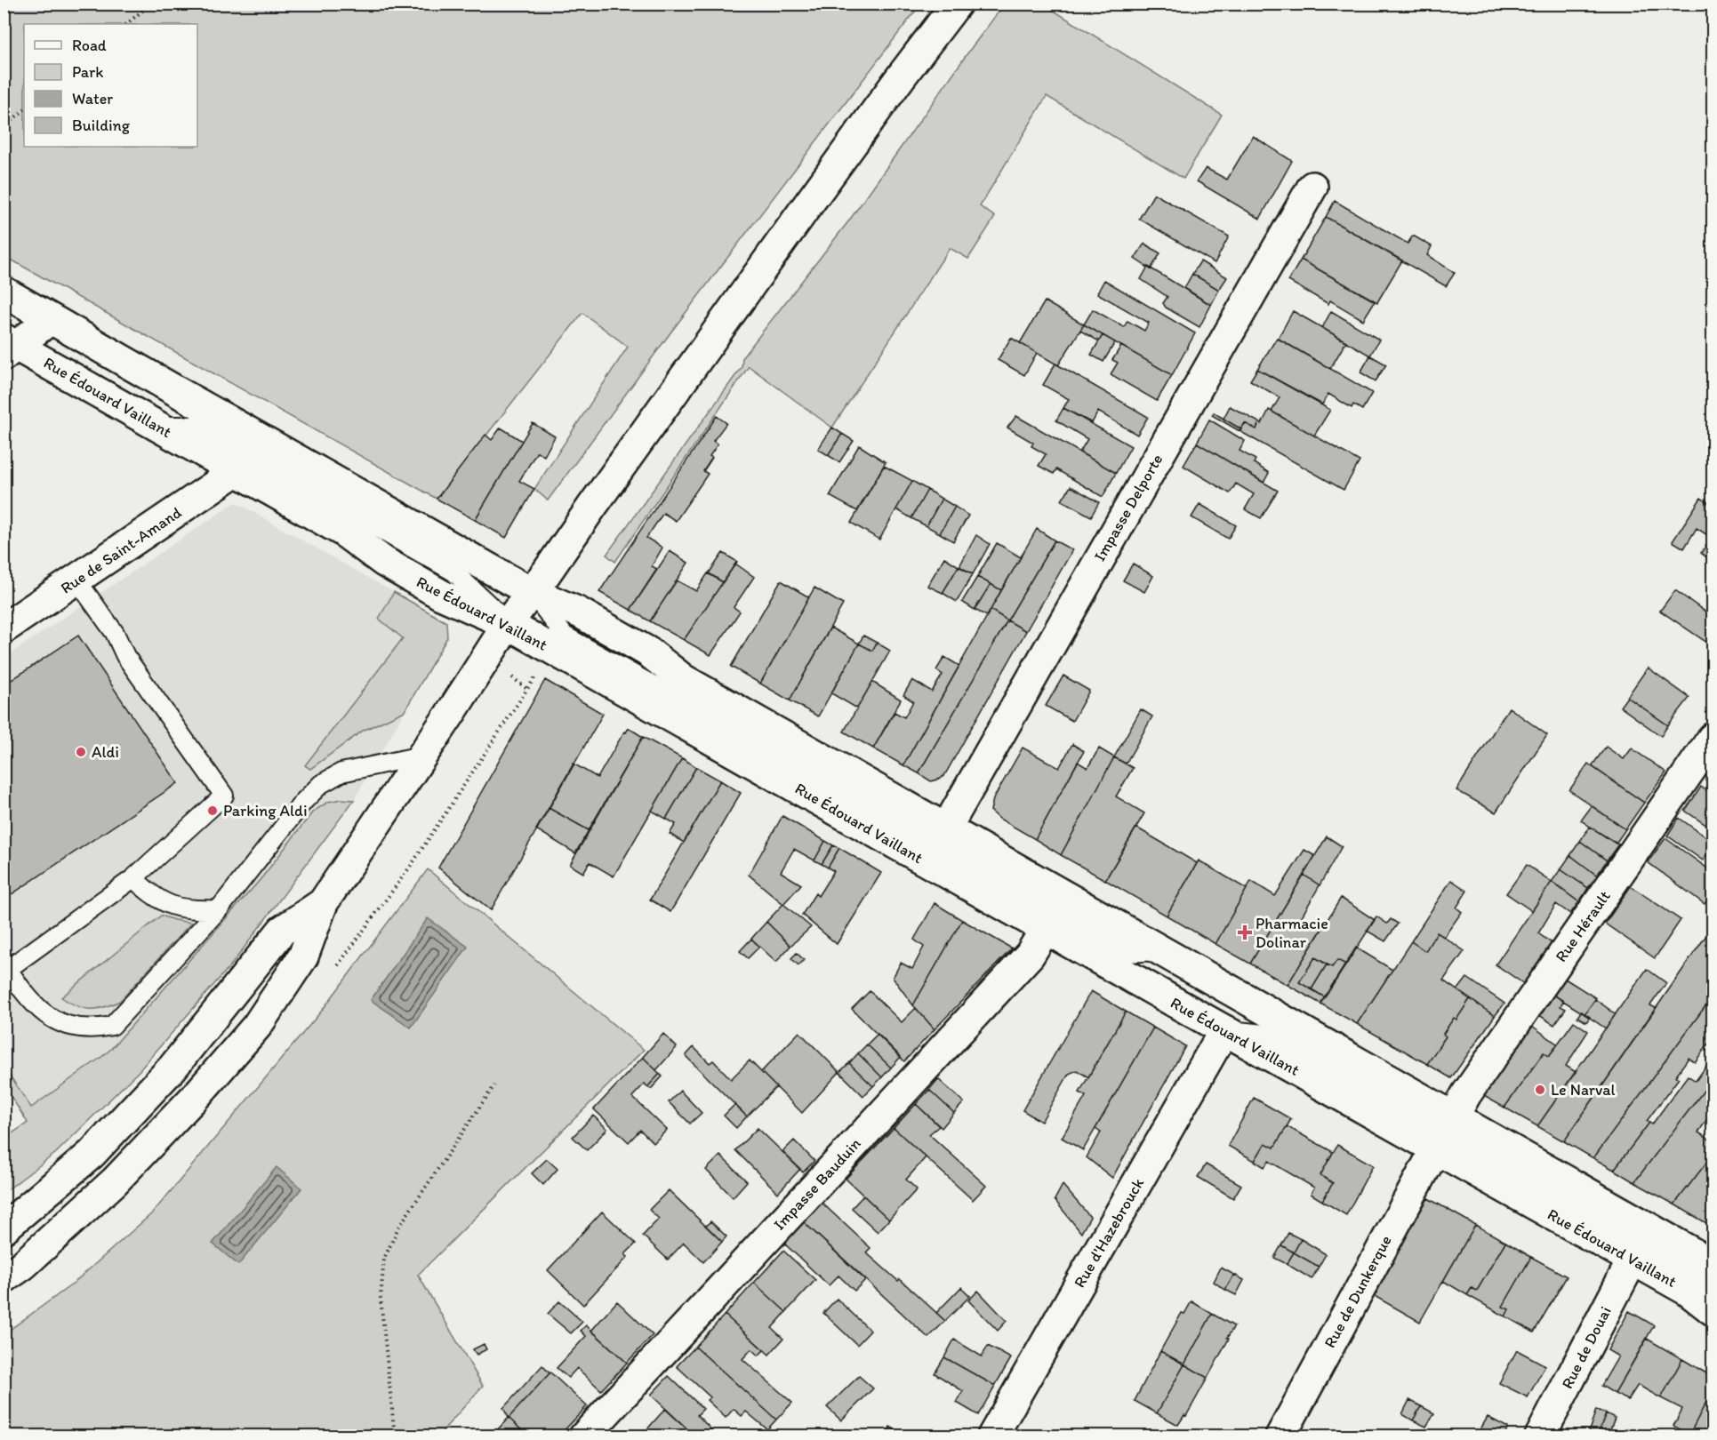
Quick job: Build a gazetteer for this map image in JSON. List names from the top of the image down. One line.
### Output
{"streets":{"main road":["Rue Édouard Vaillant","Impasse Delporte","Rue de Saint-Amand","Rue Hérault","Impasse Bauduin","Rue d'Hazebrouck","Rue de Dunkerque","Rue de Douai"]},"crossings":[["Rue Édouard Vaillant","Rue de Saint-Amand"],["Rue Édouard Vaillant","Impasse Bauduin"],["Rue Édouard Vaillant","Rue d'Hazebrouck"],["Rue Édouard Vaillant","Rue de Dunkerque"],["Rue Édouard Vaillant","Rue de Douai"]],"places":{"other":["Aldi","Parking Aldi","Le Narval"],"health":["Pharmacie Dolinar"]},"legend":["Road","Park","Water","Building"]}
